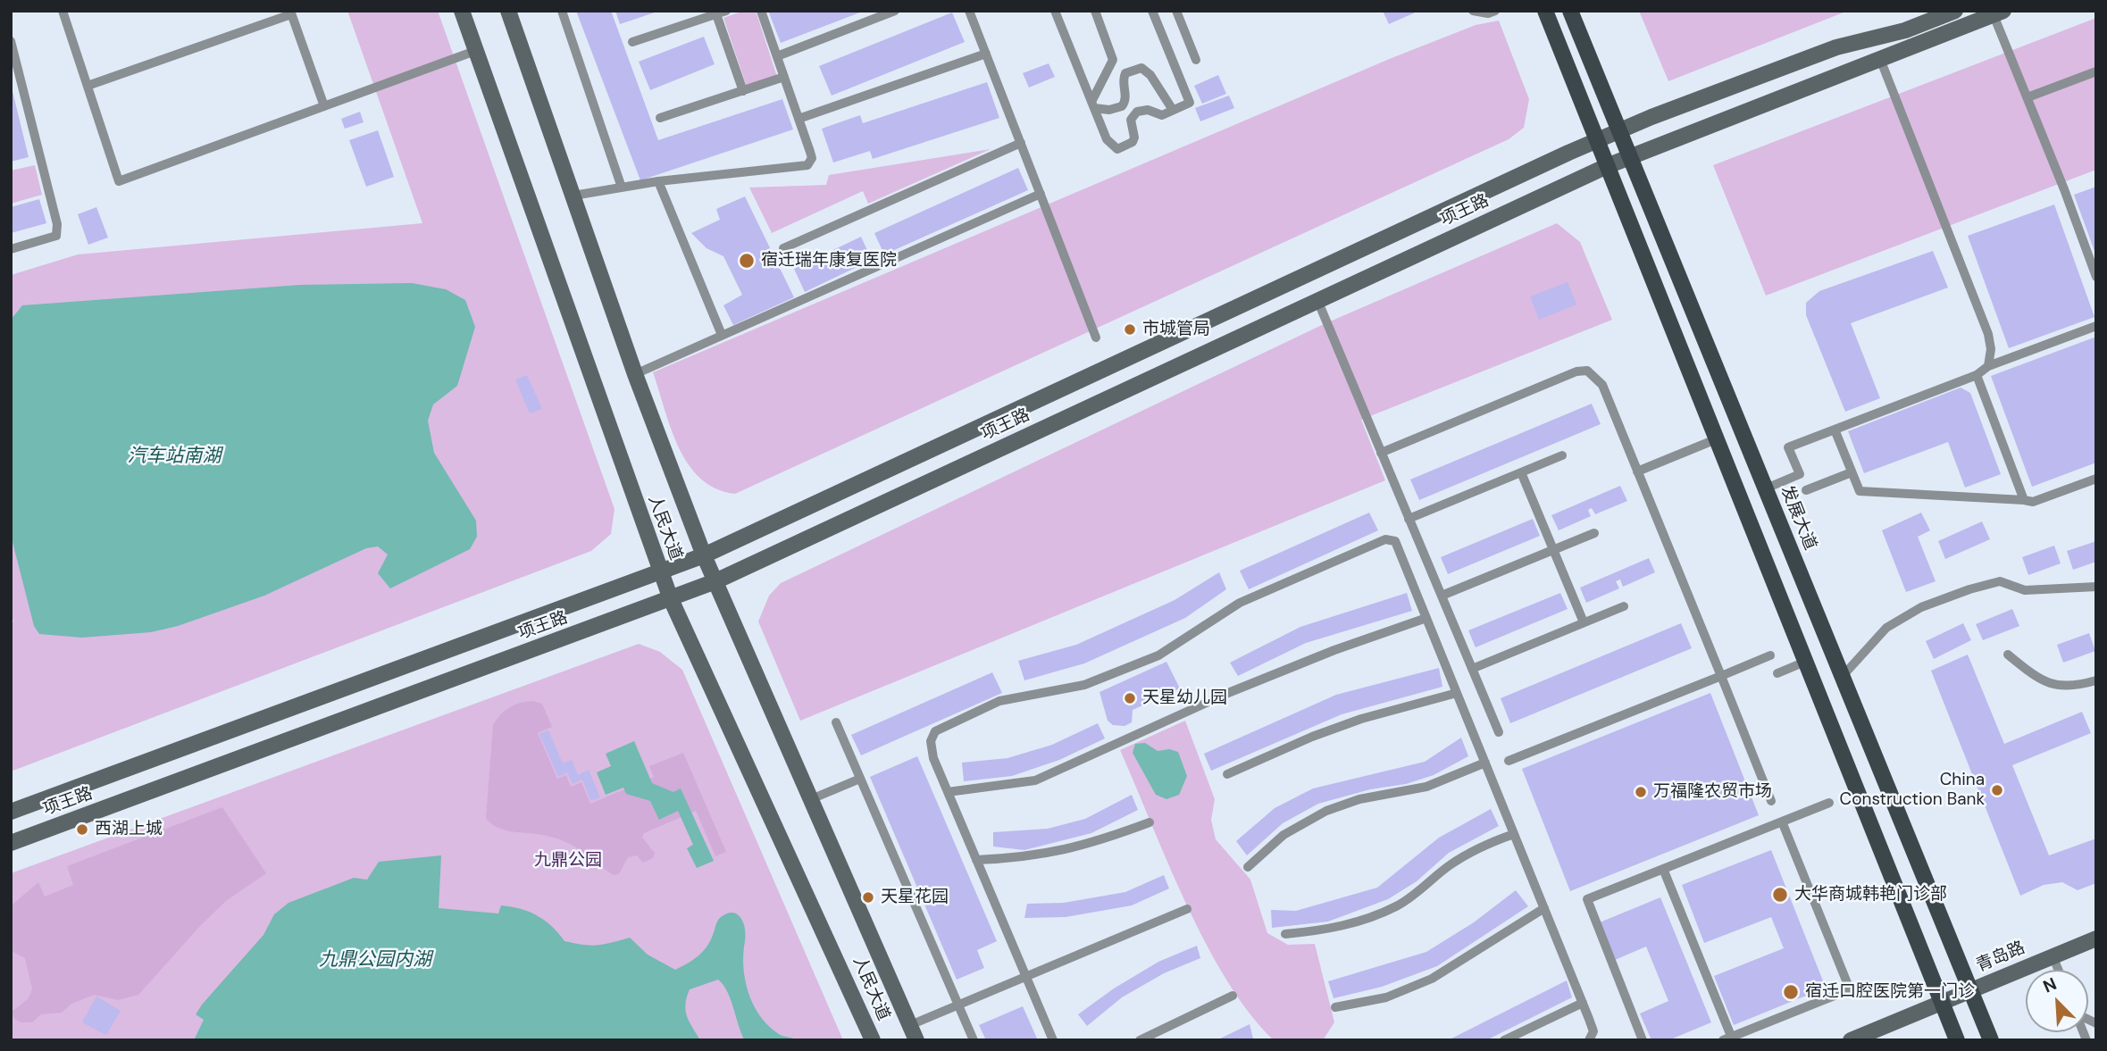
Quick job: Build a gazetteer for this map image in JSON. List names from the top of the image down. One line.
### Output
{"streets":{"main road":["项王路","发展大道","人民大道","青岛路"]},"crossings":[["项王路","发展大道"],["项王路","人民大道"],["发展大道","青岛路"]],"water":["汽车站南湖","九鼎公园内湖"],"parks":["九鼎公园"],"places":["宿迁瑞年康复医院","市城管局","天星幼儿园","China Construction Bank","万福隆农贸市场","西湖上城","大华商城韩艳门诊部","天星花园","宿迁口腔医院第一门诊"],"north":"top left"}
